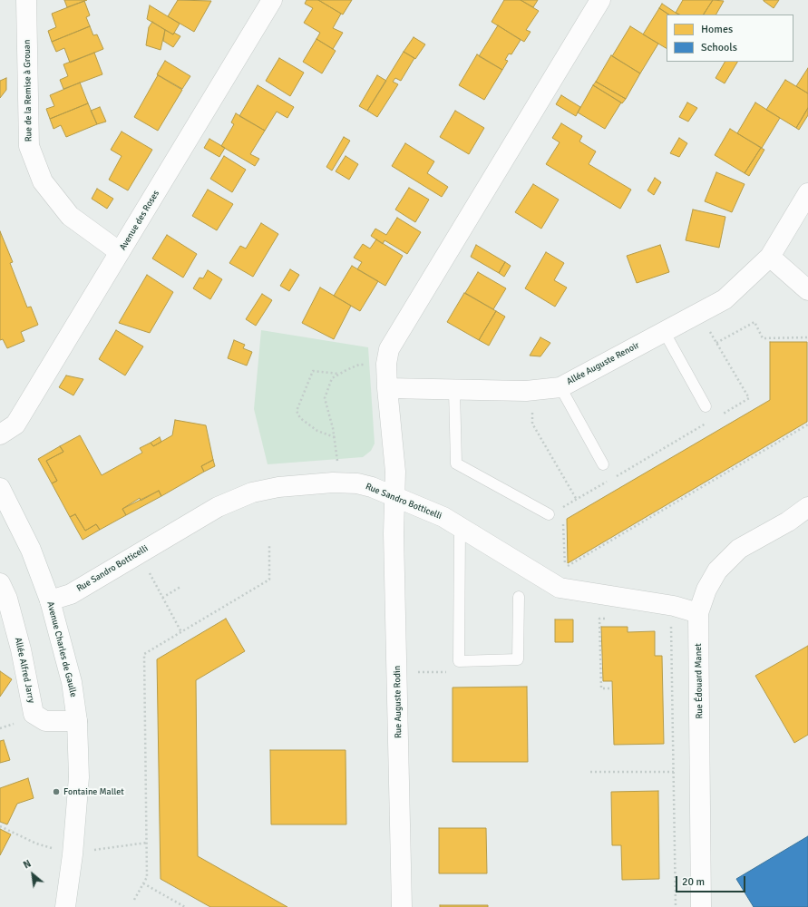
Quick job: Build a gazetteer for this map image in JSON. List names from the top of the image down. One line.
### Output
{"streets":{"street":["Rue de la Remise à Grouan","Avenue des Roses","Allée Auguste Renoir","Rue Sandro Botticelli","Avenue Charles de Gaulle","Allée Alfred Jarry","Rue Édouard Manet","Rue Auguste Rodin"]},"crossings":[["Rue de la Remise à Grouan","Avenue des Roses"],["Allée Auguste Renoir","Rue Auguste Rodin"],["Rue Sandro Botticelli","Avenue Charles de Gaulle"],["Rue Sandro Botticelli","Rue Édouard Manet"],["Rue Sandro Botticelli","Rue Auguste Rodin"],["Avenue Charles de Gaulle","Allée Alfred Jarry"]],"places":["Fontaine Mallet"],"legend":["Homes","Schools"],"scale_bar":"20 m","north":"top left"}
